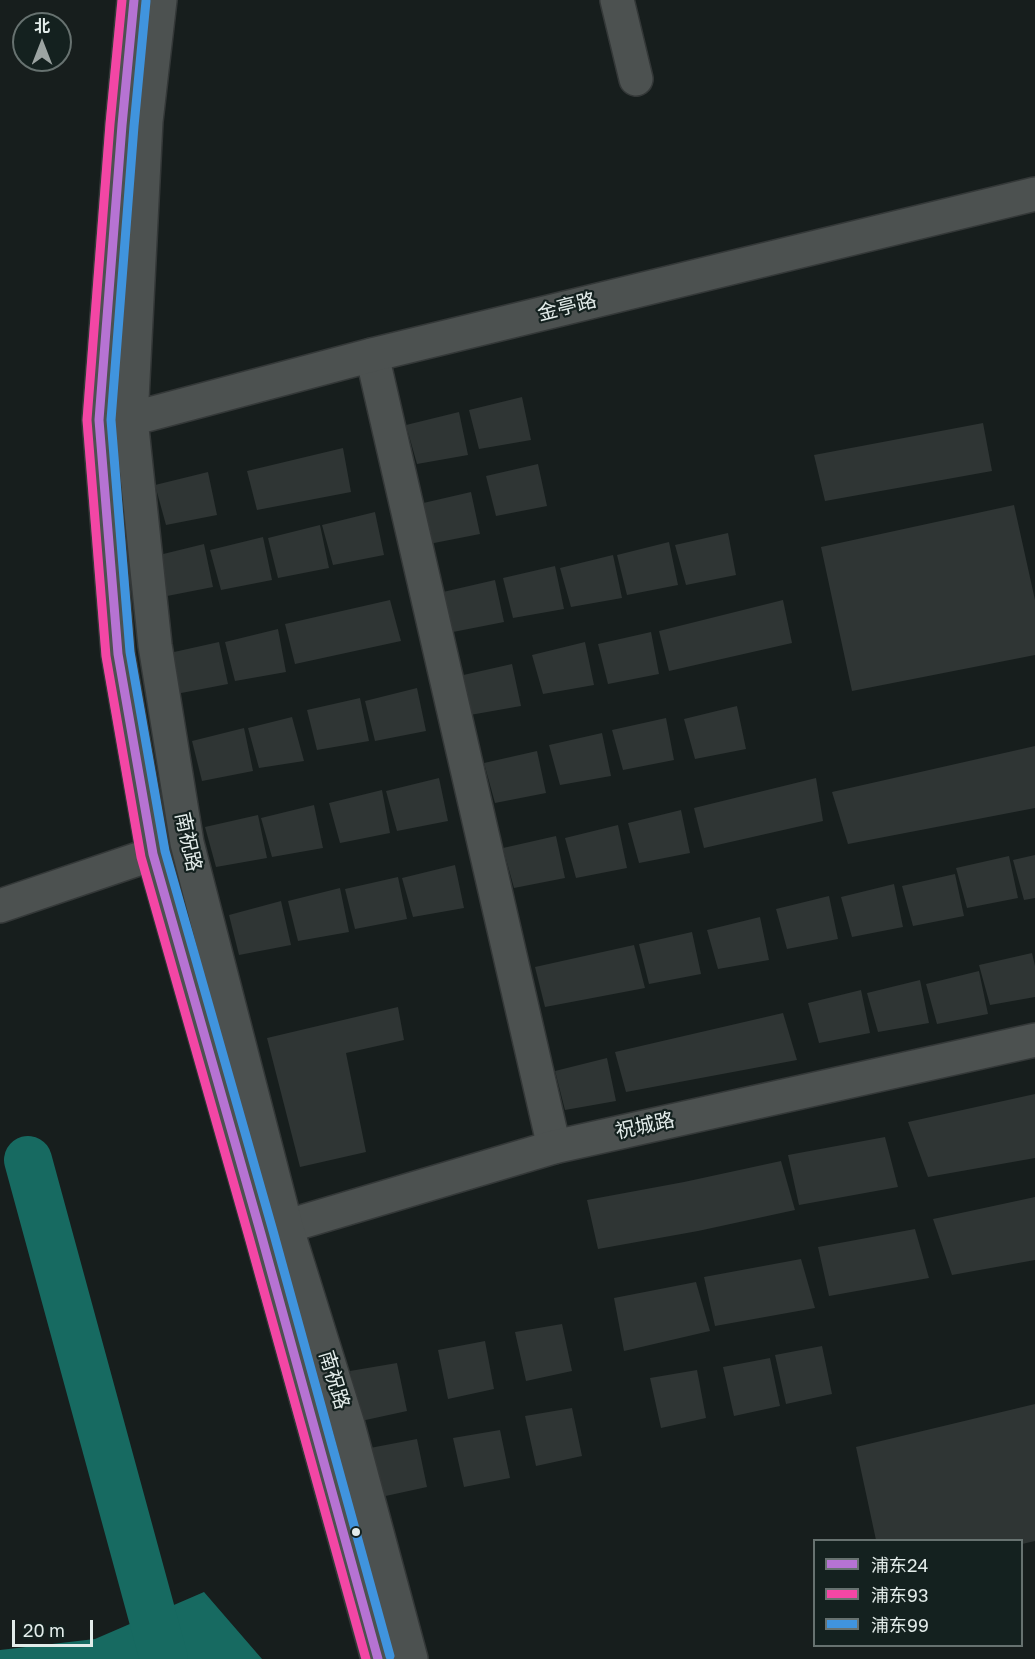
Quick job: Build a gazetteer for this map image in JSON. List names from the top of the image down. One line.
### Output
{"streets":{"main road":["金亭路","南祝路","祝城路"]},"crossings":[["金亭路","南祝路"],["南祝路","祝城路"]],"lines":["transit line 浦东24","transit line 浦东93","transit line 浦东99"],"legend":["浦东24","浦东93","浦东99"],"scale_bar":"20 m","north":"top"}
